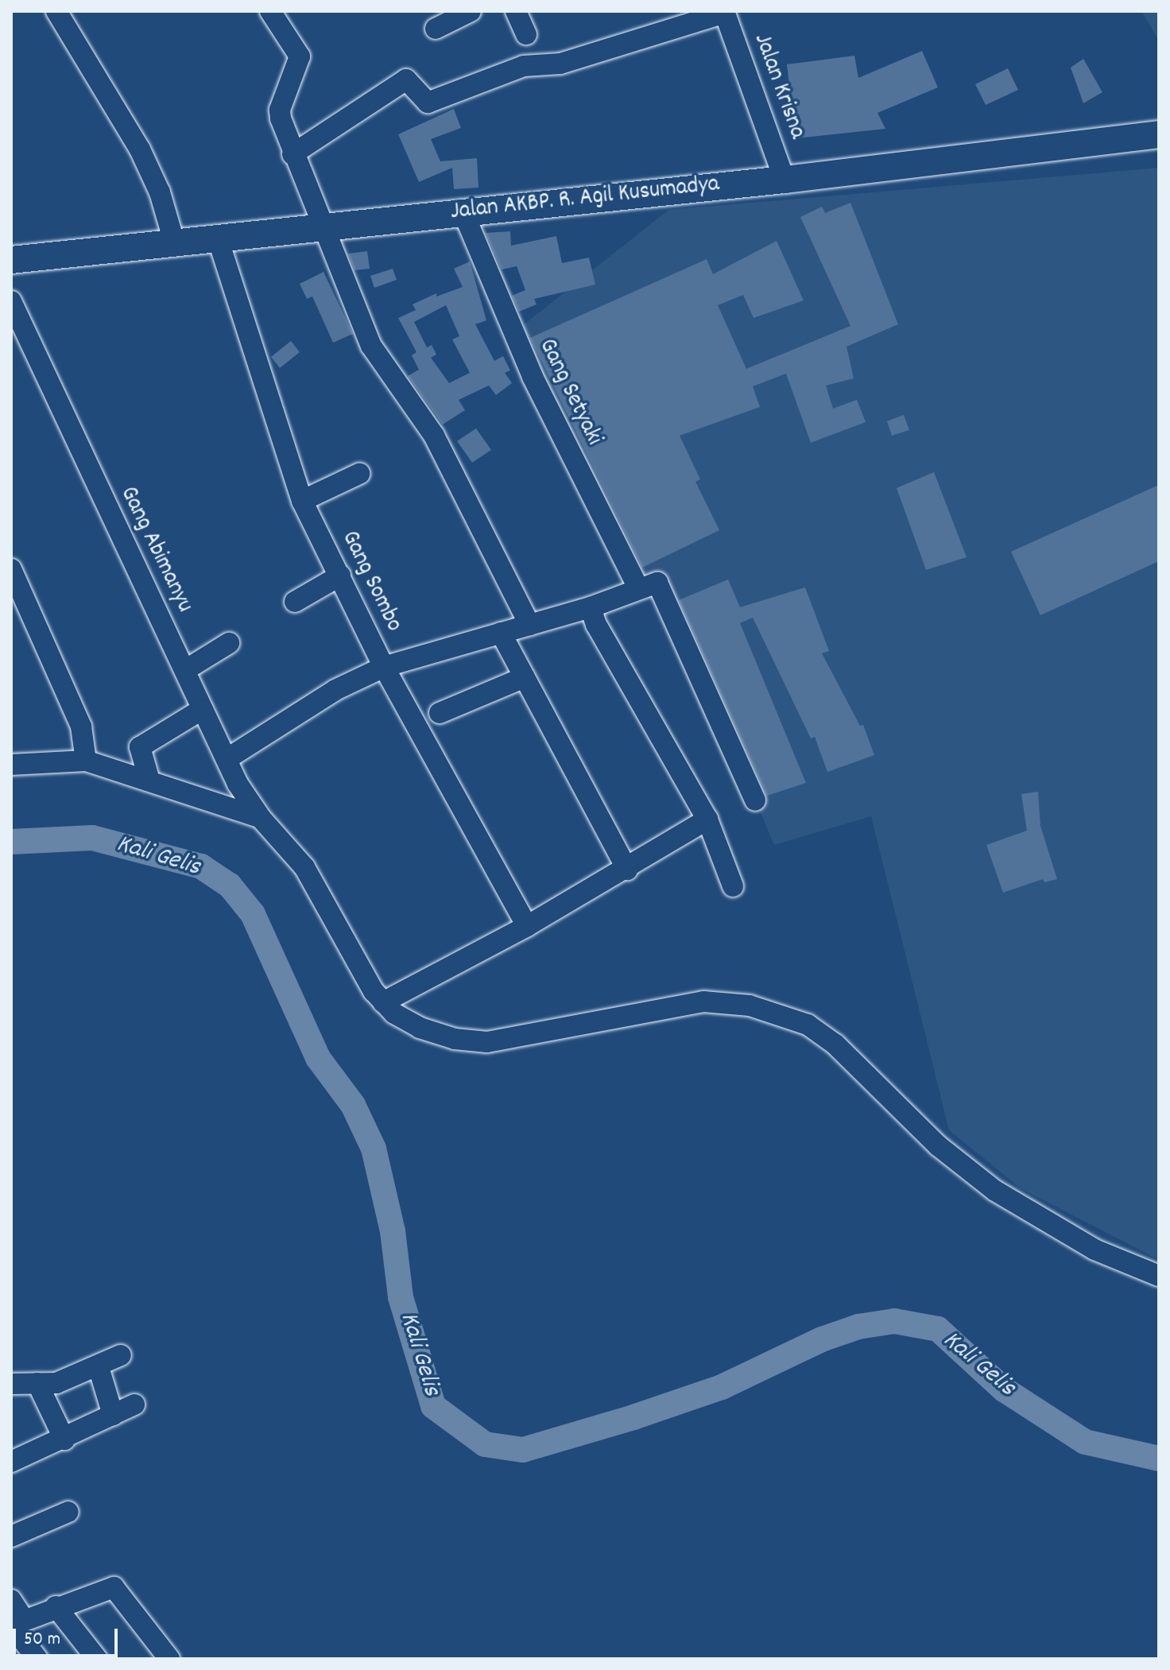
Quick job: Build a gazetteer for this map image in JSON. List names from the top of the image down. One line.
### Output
{"streets":{"main road":["Jalan AKBP. R. Agil Kusumadya"],"street":["Jalan Krisna","Gang Setyaki","Gang Abimanyu","Gang Sombo"]},"crossings":[["Jalan Krisna","Jalan AKBP. R. Agil Kusumadya"],["Jalan AKBP. R. Agil Kusumadya","Gang Setyaki"],["Jalan AKBP. R. Agil Kusumadya","Gang Sombo"]],"water":["Kali Gelis"],"scale_bar":"50 m"}
